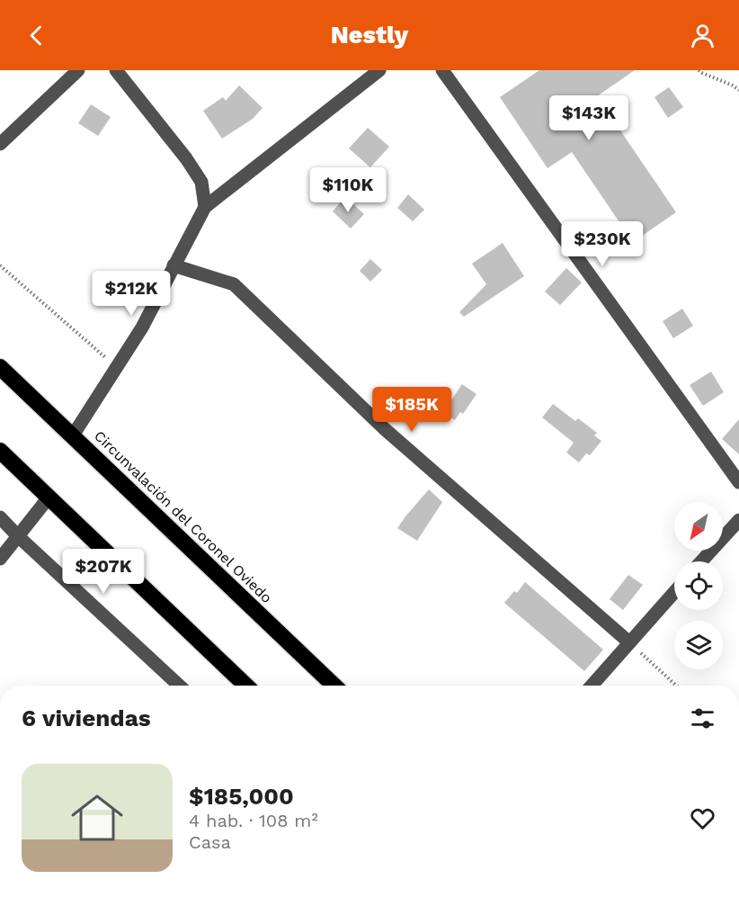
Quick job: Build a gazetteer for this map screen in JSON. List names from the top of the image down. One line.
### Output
{"streets":{"highway":["Circunvalación del Coronel Oviedo"]},"north":"bottom left","page":{"header":"Nestly","price":["$143K","$110K","$230K","$212K","$185K","$207K"],"heading":"6 viviendas","list":[{"name":"$185,000","note":"4 hab. · 108 m² · Casa"}]}}
